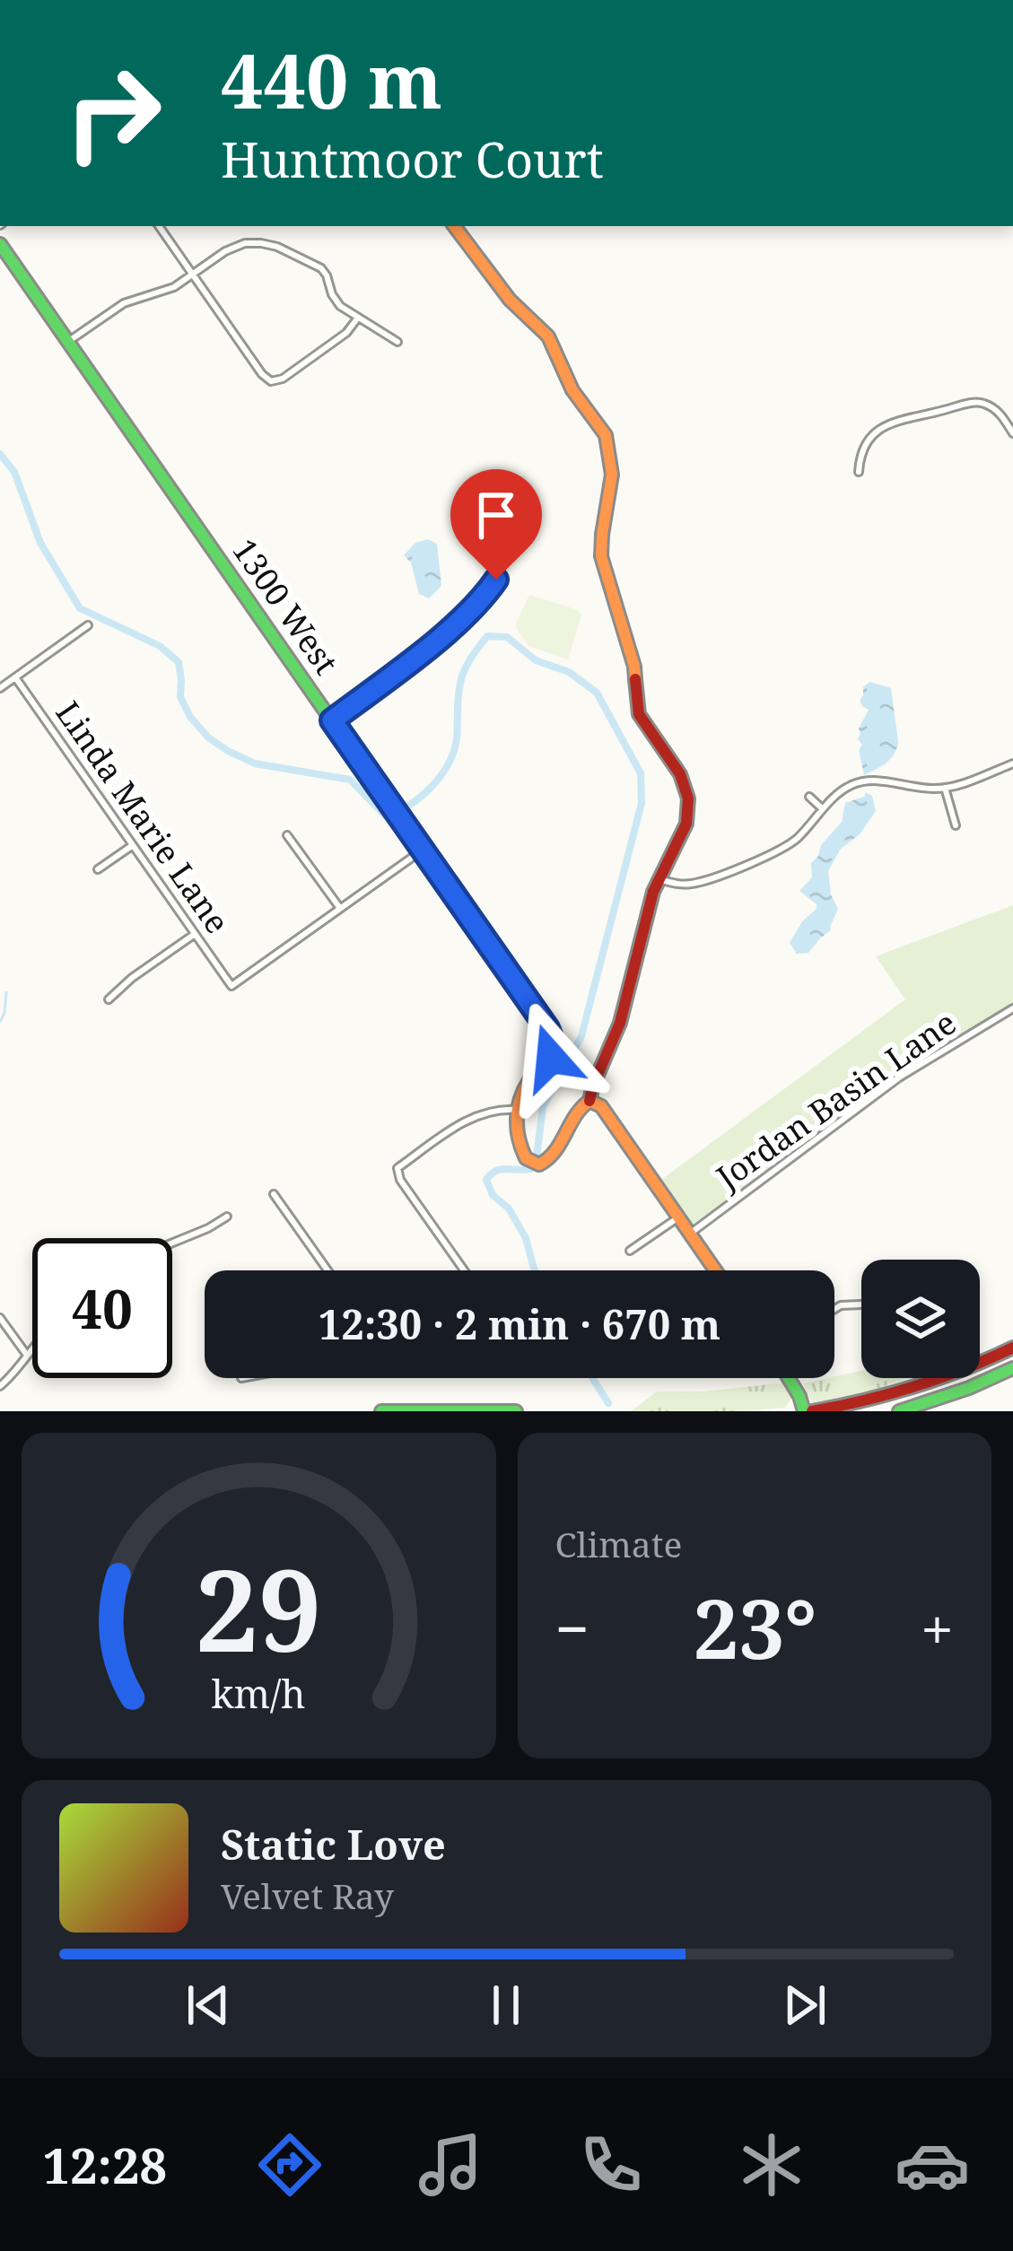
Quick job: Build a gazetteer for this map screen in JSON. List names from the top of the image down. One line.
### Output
{"streets":{"main road":["1300 West"],"street":["Linda Marie Lane","Jordan Basin Lane"]},"page":{"turn":["440 m","Huntmoor Court"],"limit":"40","trip":"12:30 · 2 min · 670 m","tile":"Climate","heat":["−","23°","+"],"song":["Static Love","Velvet Ray"],"tabs":"12:28","gauge":["29","km/h"]}}
